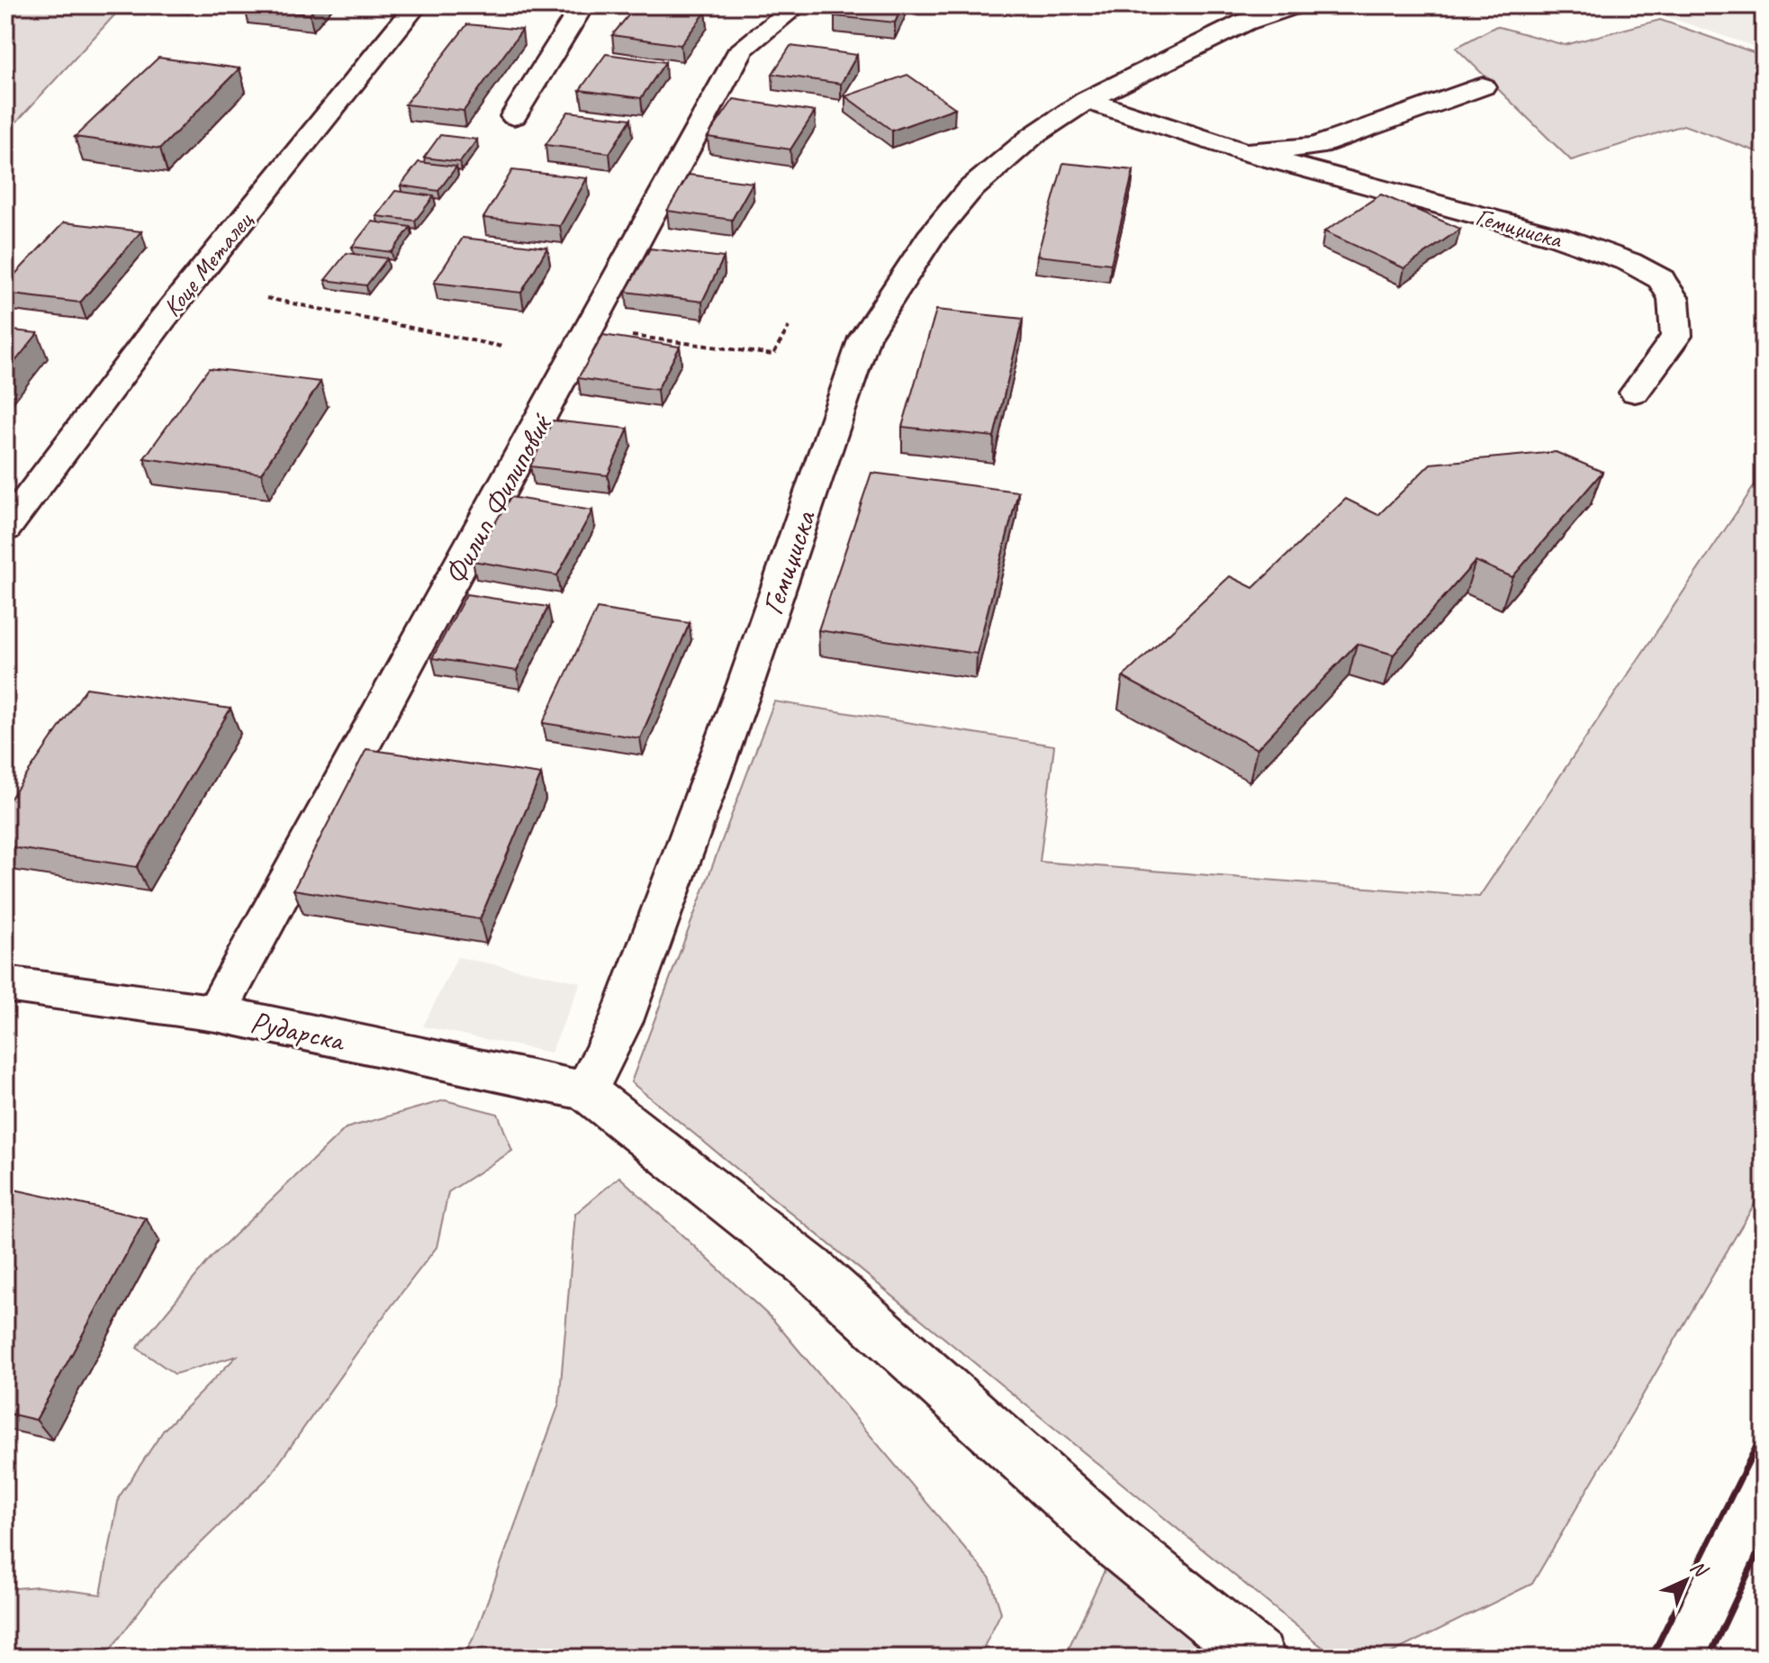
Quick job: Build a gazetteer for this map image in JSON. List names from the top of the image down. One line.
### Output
{"streets":{"street":["Гемиџиска","Коце Металец","Филип Филиповиќ","Рударска"]},"crossings":[["Гемиџиска","Рударска"],["Филип Филиповиќ","Рударска"]],"north":"top right"}
